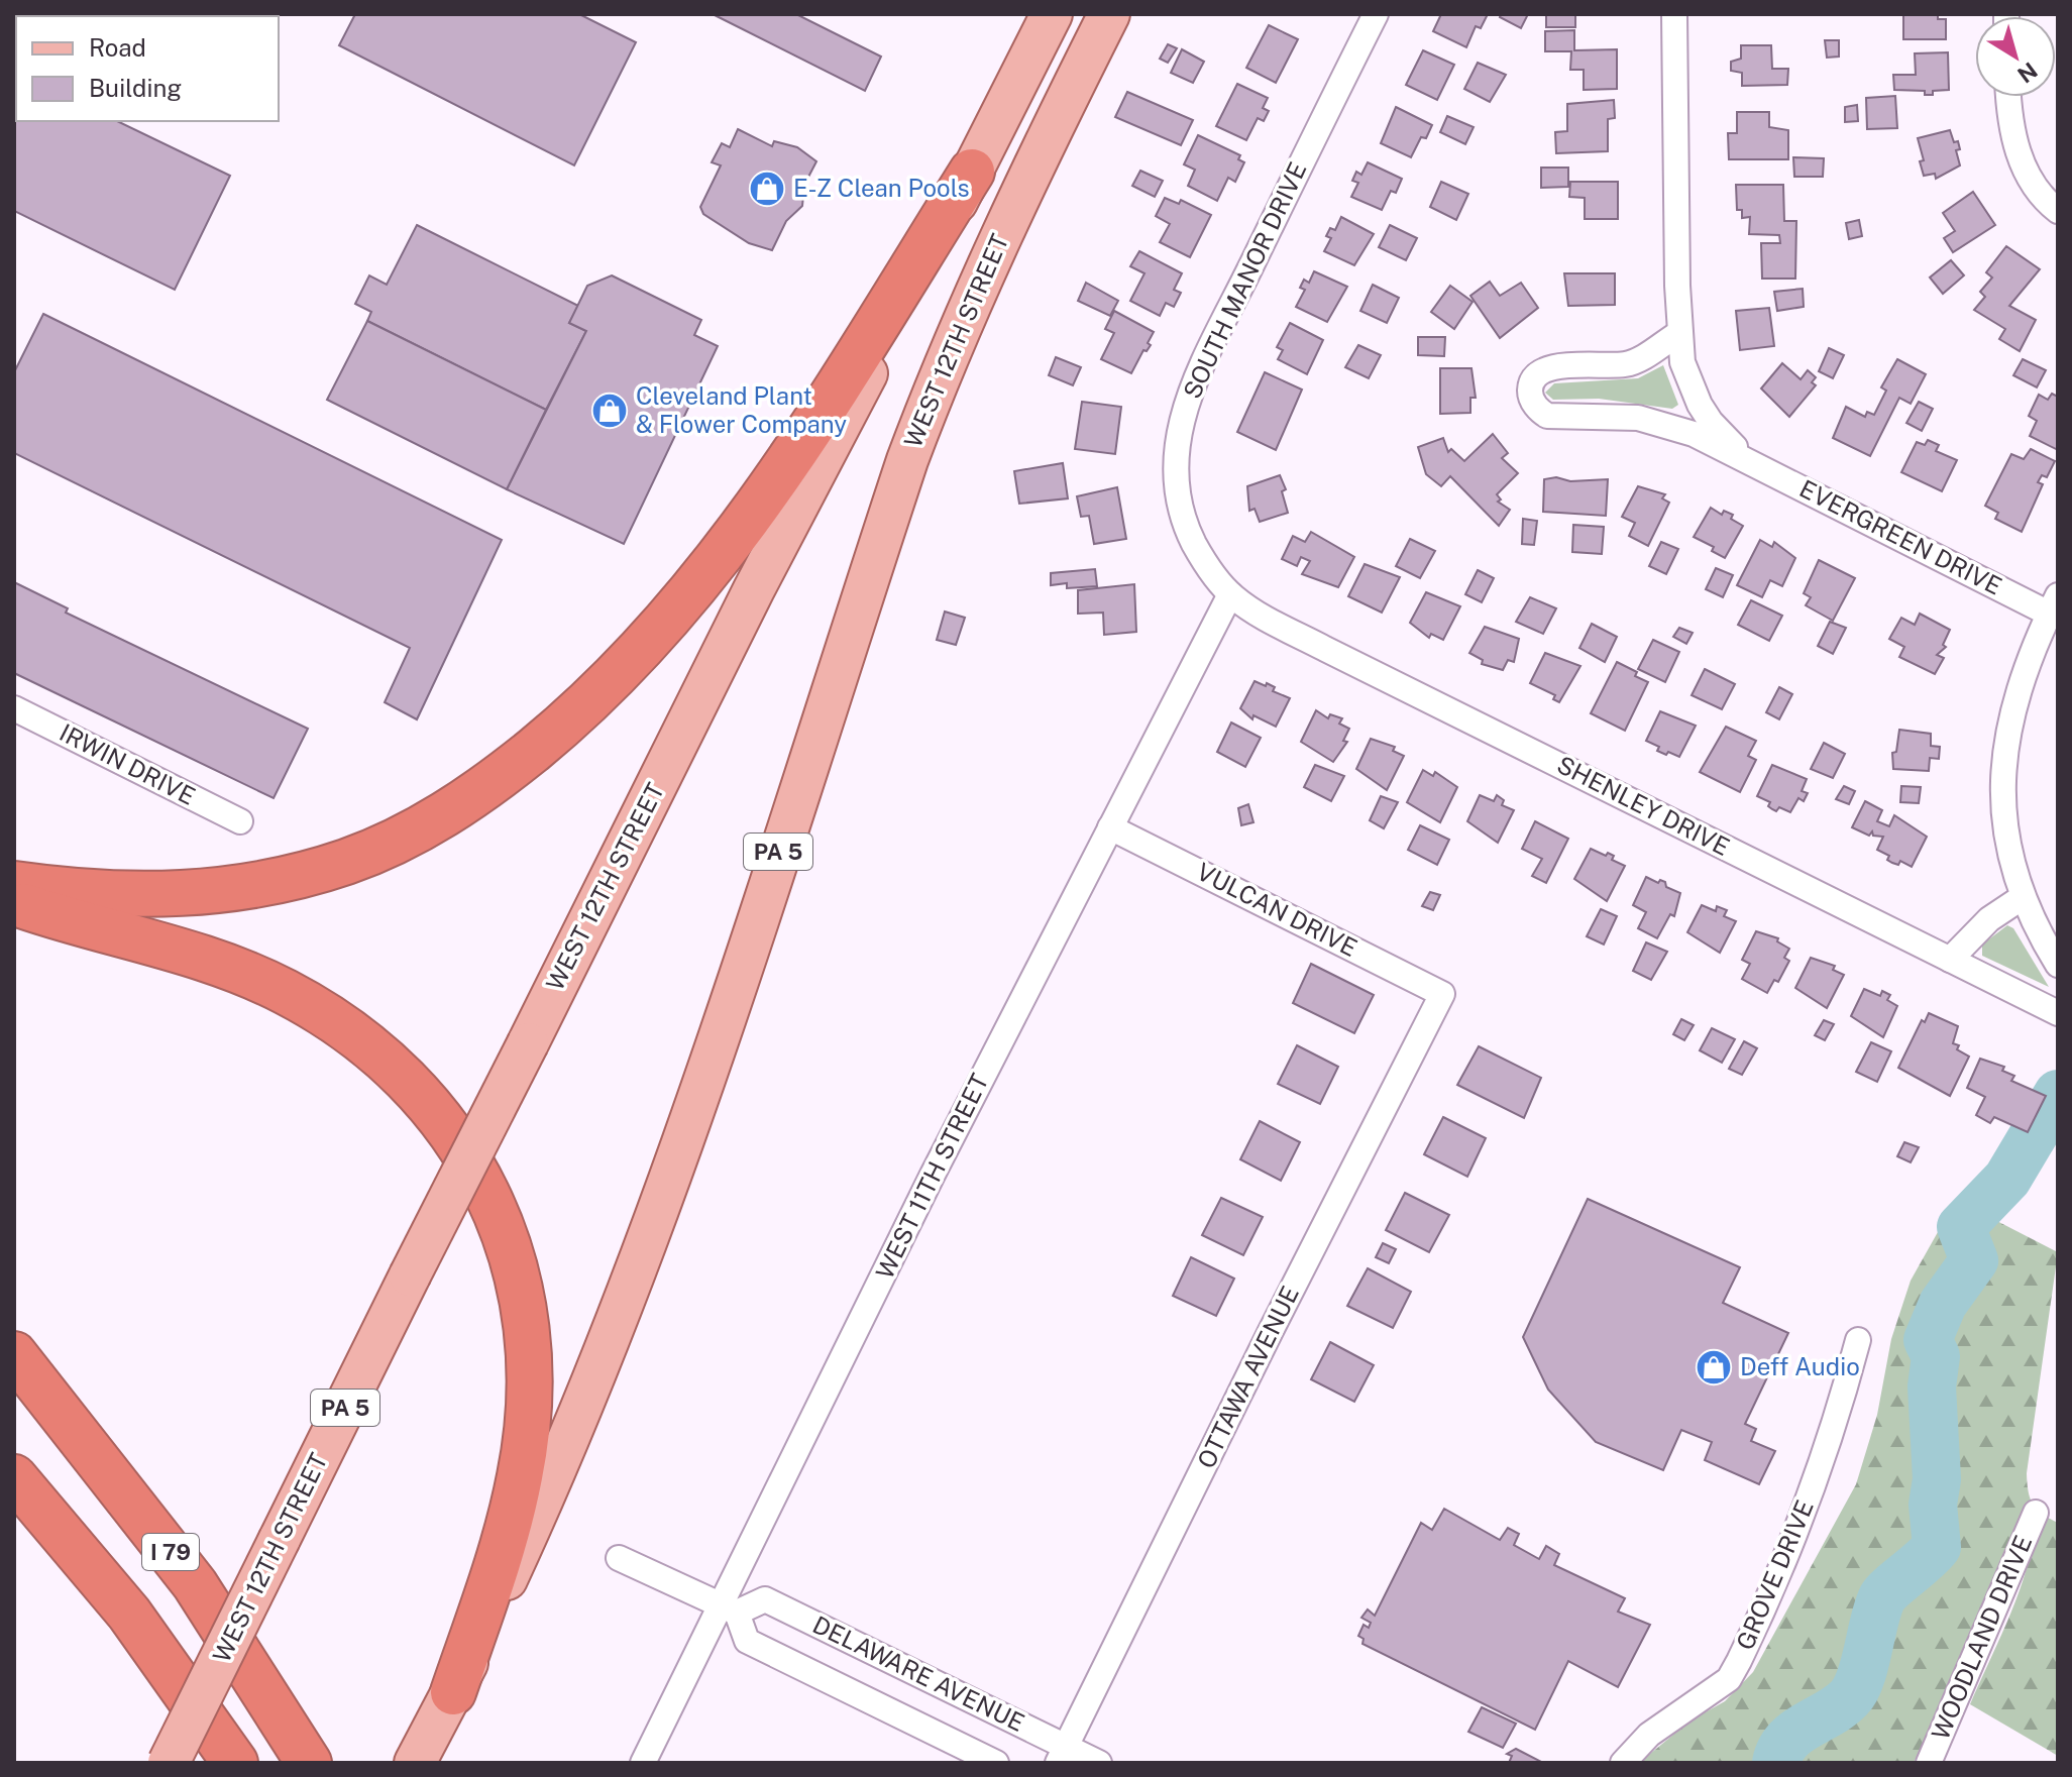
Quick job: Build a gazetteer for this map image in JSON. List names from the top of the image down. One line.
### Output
{"streets":{"highway":["I 79"],"main road":["WEST 12TH STREET","PA 5"],"street":["SOUTH MANOR DRIVE","EVERGREEN DRIVE","IRWIN DRIVE","SHENLEY DRIVE","VULCAN DRIVE","WEST 11TH STREET","OTTAWA AVENUE","GROVE DRIVE","WOODLAND DRIVE","DELAWARE AVENUE"]},"crossings":[["SOUTH MANOR DRIVE","SHENLEY DRIVE"],["SOUTH MANOR DRIVE","WEST 11TH STREET"],["SHENLEY DRIVE","WEST 11TH STREET"],["VULCAN DRIVE","WEST 11TH STREET"],["VULCAN DRIVE","OTTAWA AVENUE"],["WEST 11TH STREET","DELAWARE AVENUE"],["OTTAWA AVENUE","DELAWARE AVENUE"]],"places":{"shop":["E-Z Clean Pools","Cleveland Plant & Flower Company","Deff Audio"]},"legend":["Road","Building"],"north":"bottom right"}
